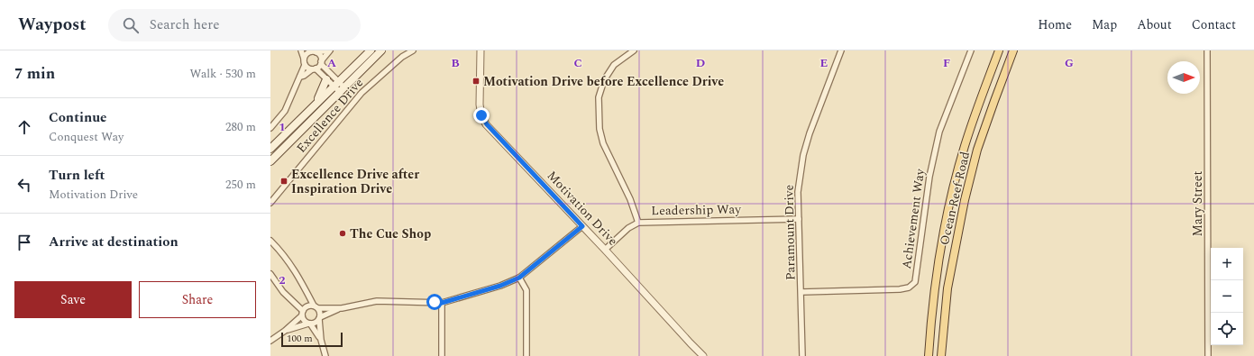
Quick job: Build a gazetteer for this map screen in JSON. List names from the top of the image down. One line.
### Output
{"streets":{"main road":["Ocean Reef Road"],"street":["Excellence Drive","Mary Street","Motivation Drive","Leadership Way","Achievement Way","Paramount Drive"]},"crossings":[["Motivation Drive","Leadership Way"],["Leadership Way","Paramount Drive"],["Achievement Way","Paramount Drive"]],"places":{"transit":["Motivation Drive before Excellence Drive","Excellence Drive after Inspiration Drive"],"other":["The Cue Shop"]},"scale_bar":"100 m","north":"right","page":{"header":"Waypost","search":"Search here","nav":["Home","Map","About","Contact"],"heading":["7 min","Walk · 530 m"],"list":[["Continue","Conquest Way","280 m"],["Turn left","Motivation Drive","250 m"],"Arrive at destination"],"map_buttons":["+","−"],"buttons":["Save","Share"],"scale":"100 m"},"grid":{"columns":["A","B","C","D","E","F","G"],"rows":["1","2"]}}
